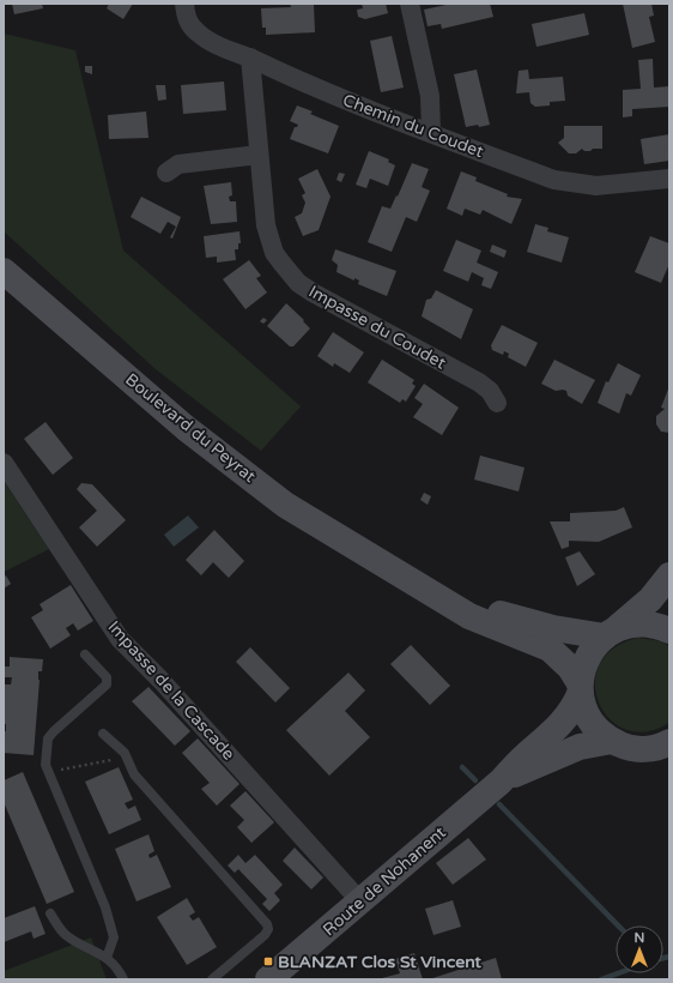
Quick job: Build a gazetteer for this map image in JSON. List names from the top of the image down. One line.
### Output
{"streets":{"main road":["Boulevard du Peyrat","Route de Nohanent"],"street":["Chemin du Coudet","Impasse du Coudet","Impasse de la Cascade"]},"crossings":[["Chemin du Coudet","Impasse du Coudet"],["Boulevard du Peyrat","Route de Nohanent"],["Impasse de la Cascade","Route de Nohanent"]],"places":{"transit":["BLANZAT Clos St Vincent"]},"north":"top"}
